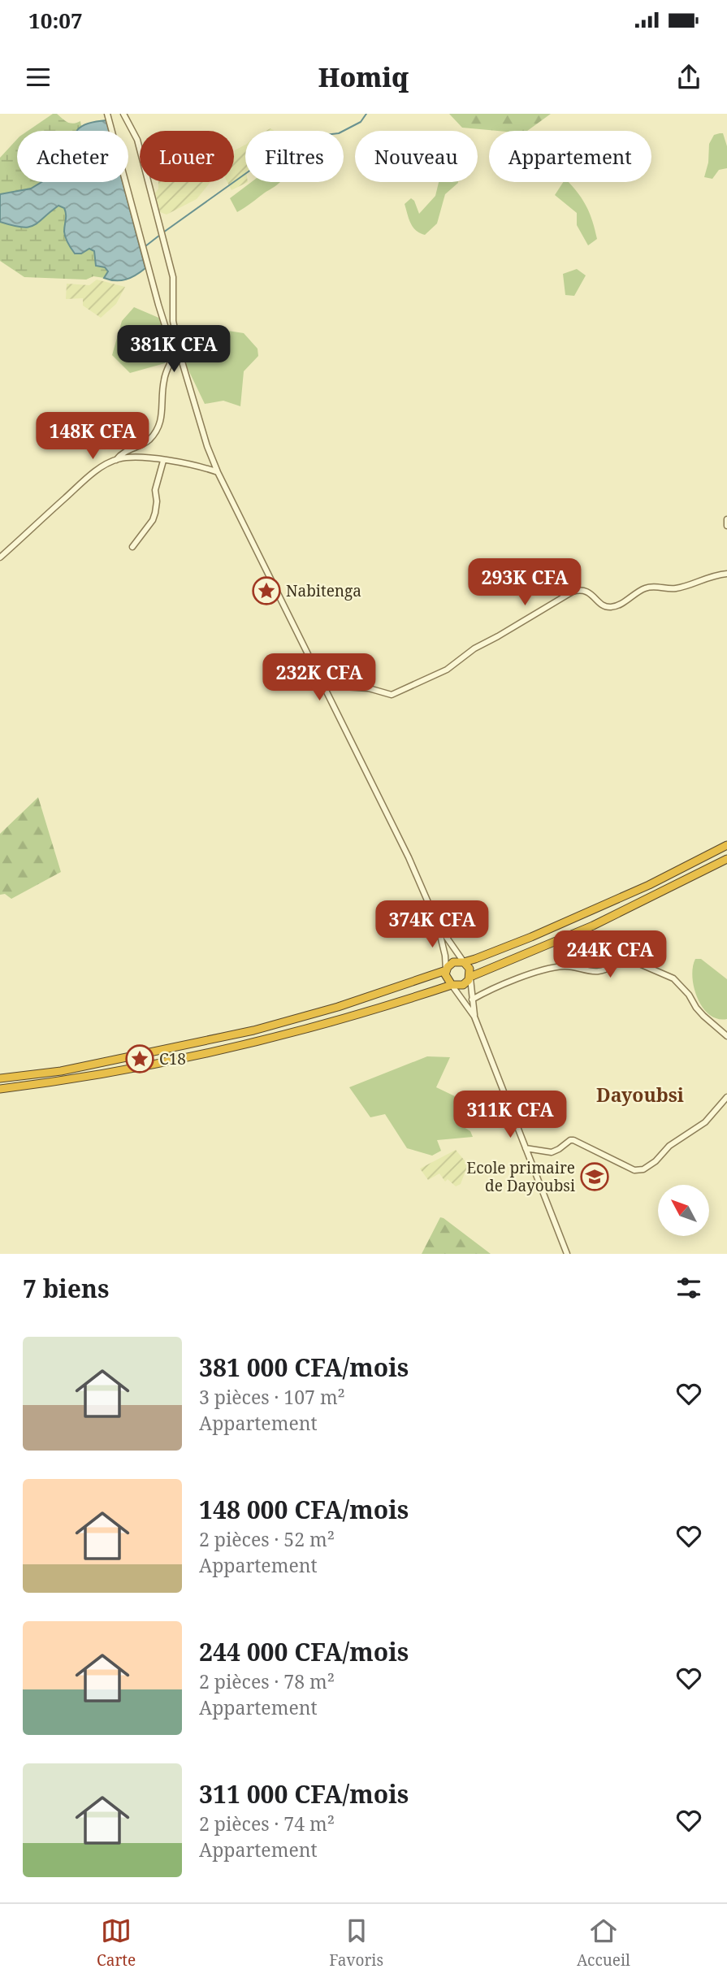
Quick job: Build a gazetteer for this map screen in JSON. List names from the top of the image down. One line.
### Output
{"districts":["Dayoubsi"],"places":{"place":["Nabitenga","C18"],"school or university":["Ecole primaire de Dayoubsi"]},"north":"top left","page":{"status":"10:07","header":"Homiq","chip":["Acheter","Louer","Filtres","Nouveau","Appartement"],"price":["381K CFA","148K CFA","293K CFA","232K CFA","374K CFA","244K CFA","311K CFA"],"heading":"7 biens","list":[{"name":"381 000 CFA/mois","note":"3 pièces · 107 m² · Appartement"},{"name":"148 000 CFA/mois","note":"2 pièces · 52 m² · Appartement"},{"name":"244 000 CFA/mois","note":"2 pièces · 78 m² · Appartement"},{"name":"311 000 CFA/mois","note":"2 pièces · 74 m² · Appartement"}],"tabs":["Carte","Favoris","Accueil"]}}
